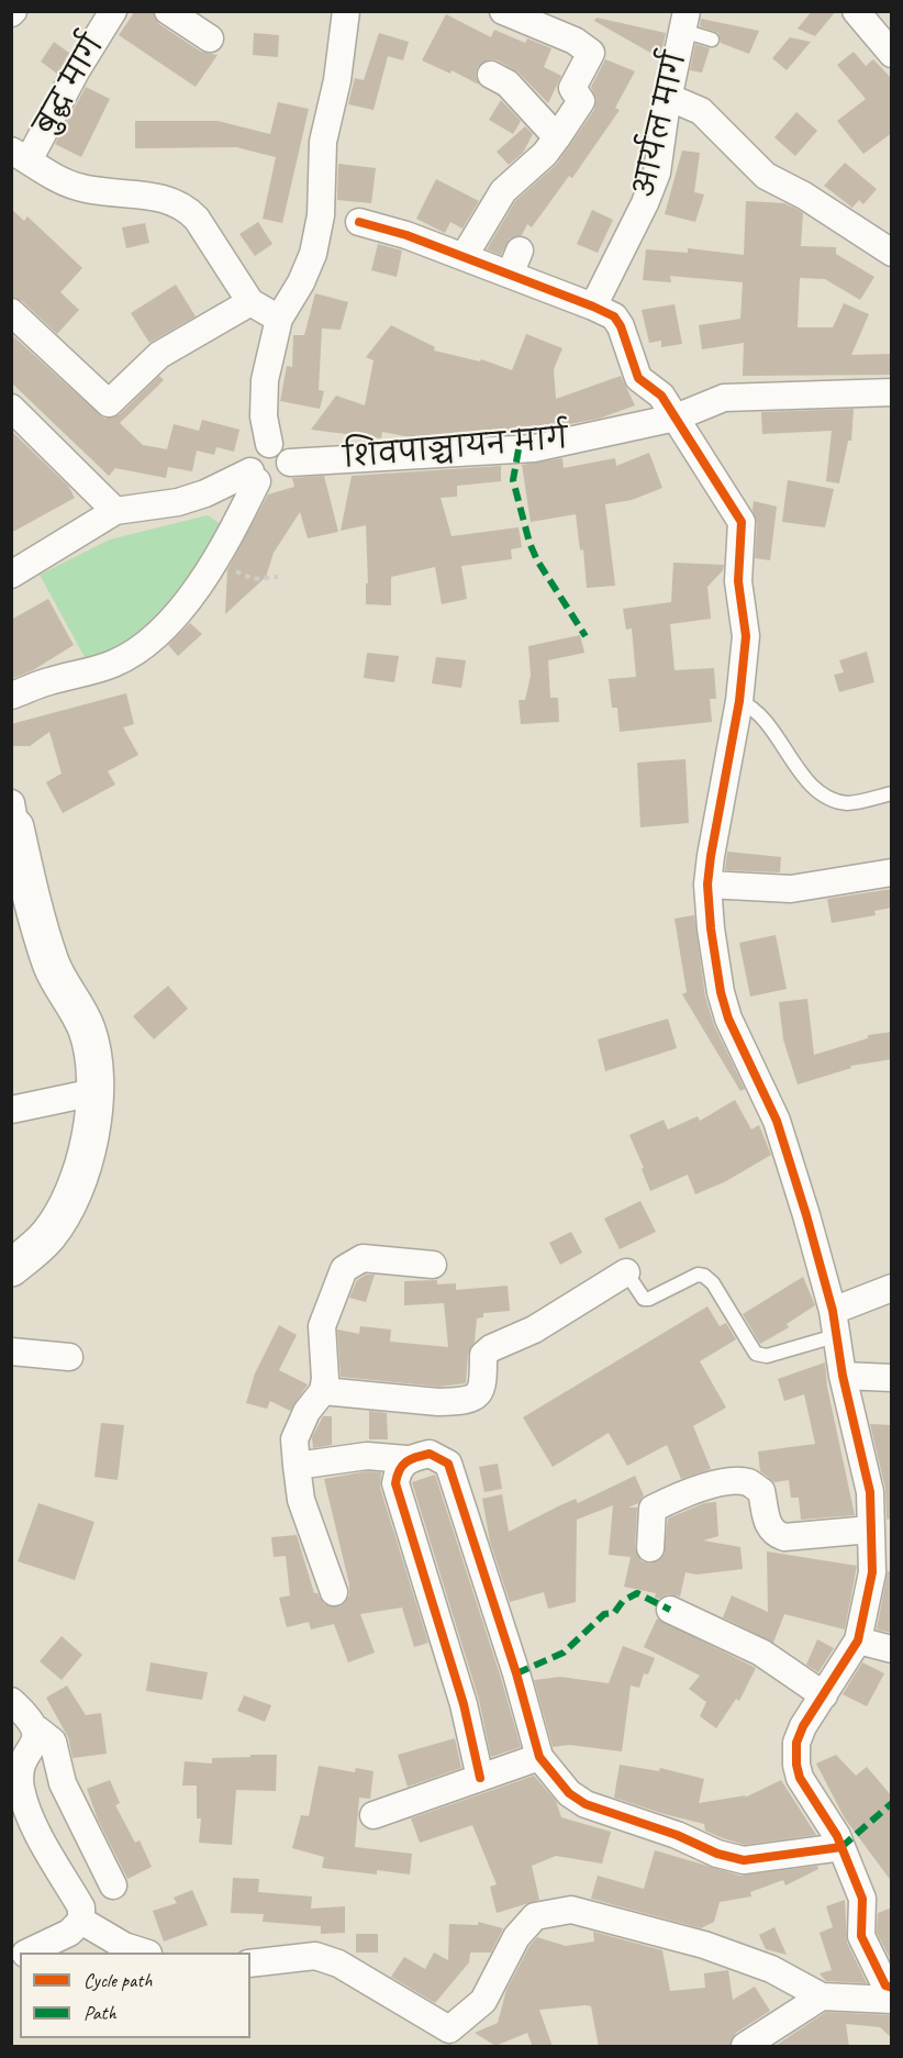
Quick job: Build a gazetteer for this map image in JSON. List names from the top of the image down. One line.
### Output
{"streets":{"street":["बुद्ध मार्ग","आर्यल मार्ग","शिवपाञ्चायन मार्ग"]},"legend":["Cycle path","Path"]}
